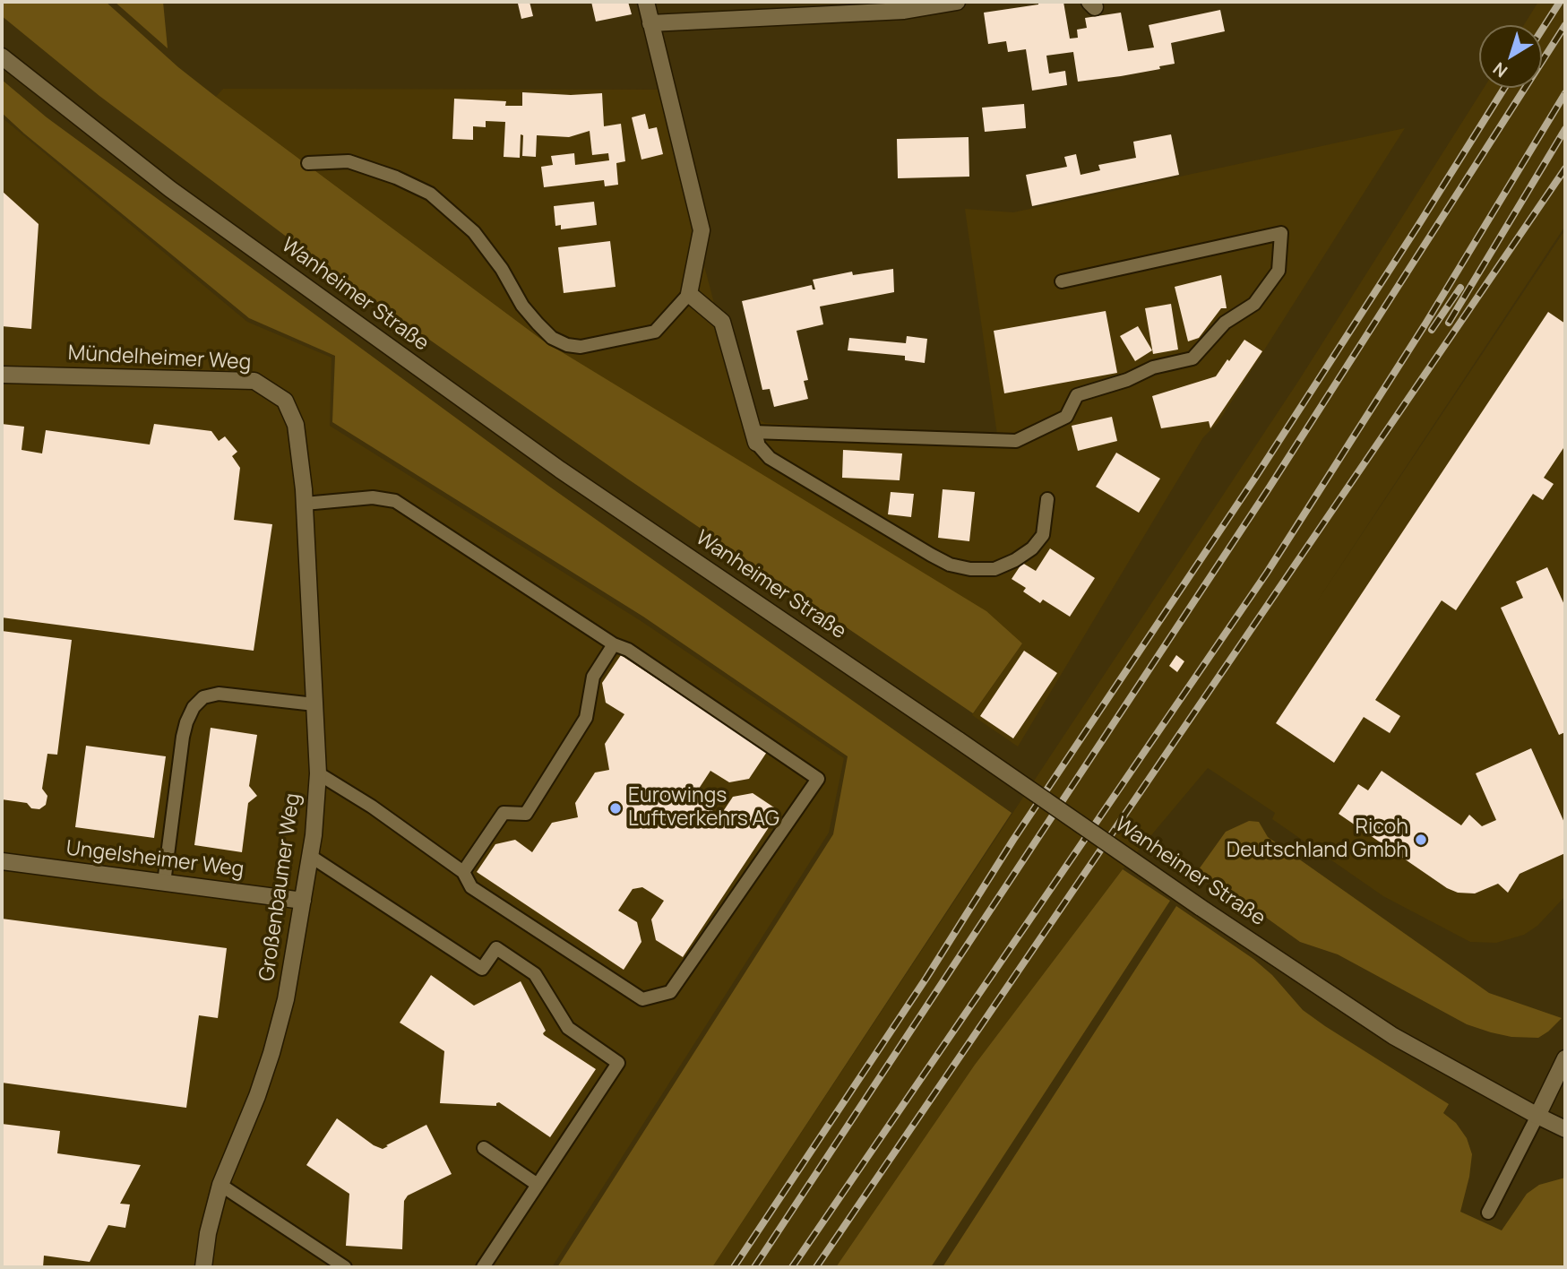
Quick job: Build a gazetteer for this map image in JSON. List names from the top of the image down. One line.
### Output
{"streets":{"street":["Wanheimer Straße","Mündelheimer Weg","Ungelsheimer Weg","Großenbaumer Weg"]},"crossings":[["Mündelheimer Weg","Großenbaumer Weg"],["Ungelsheimer Weg","Großenbaumer Weg"]],"places":["Eurowings Luftverkehrs AG","Ricoh Deutschland Gmbh"],"north":"bottom left"}
